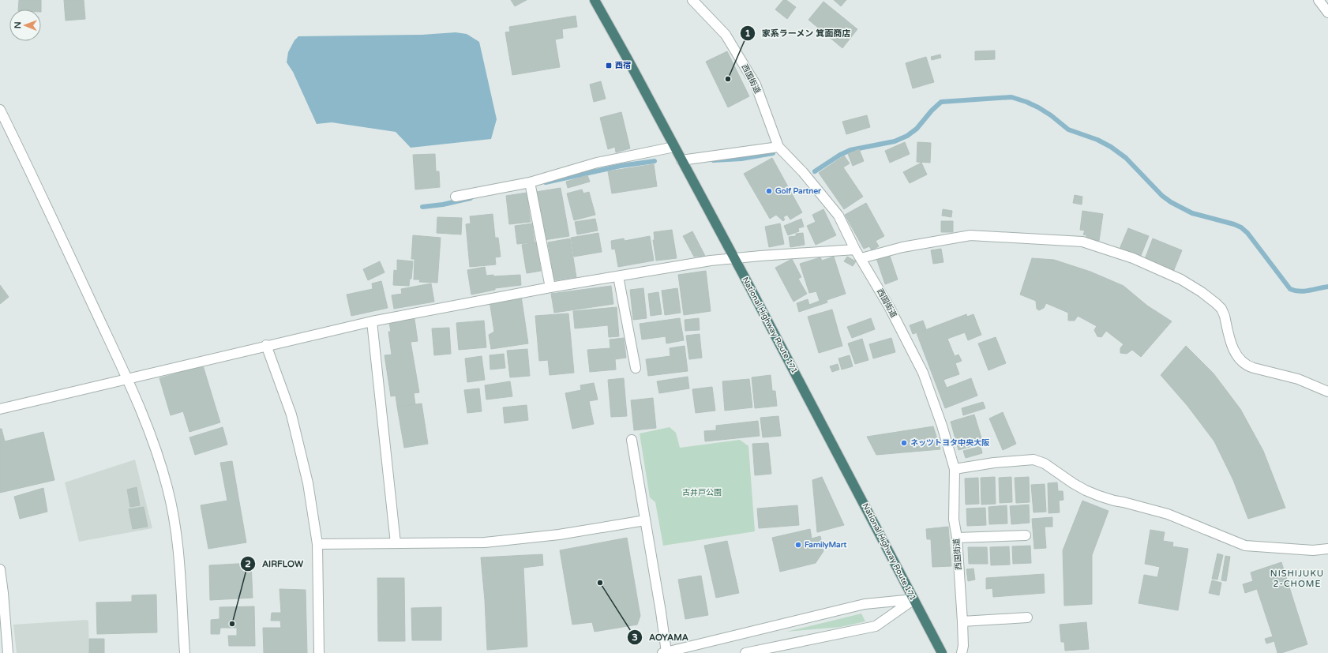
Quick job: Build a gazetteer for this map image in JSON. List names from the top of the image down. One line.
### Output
{"streets":{"highway":["National Highway Route 171"],"street":["西国街道"]},"districts":["NISHIJUKU 2-CHOME"],"parks":["古井戸公園"],"places":{"transit":["西宿"],"other":["家系ラーメン 箕面商店","Golf Partner","ネッツトヨタ中央大阪","FamilyMart","AOYAMA","AIRFLOW"]},"north":"left"}
